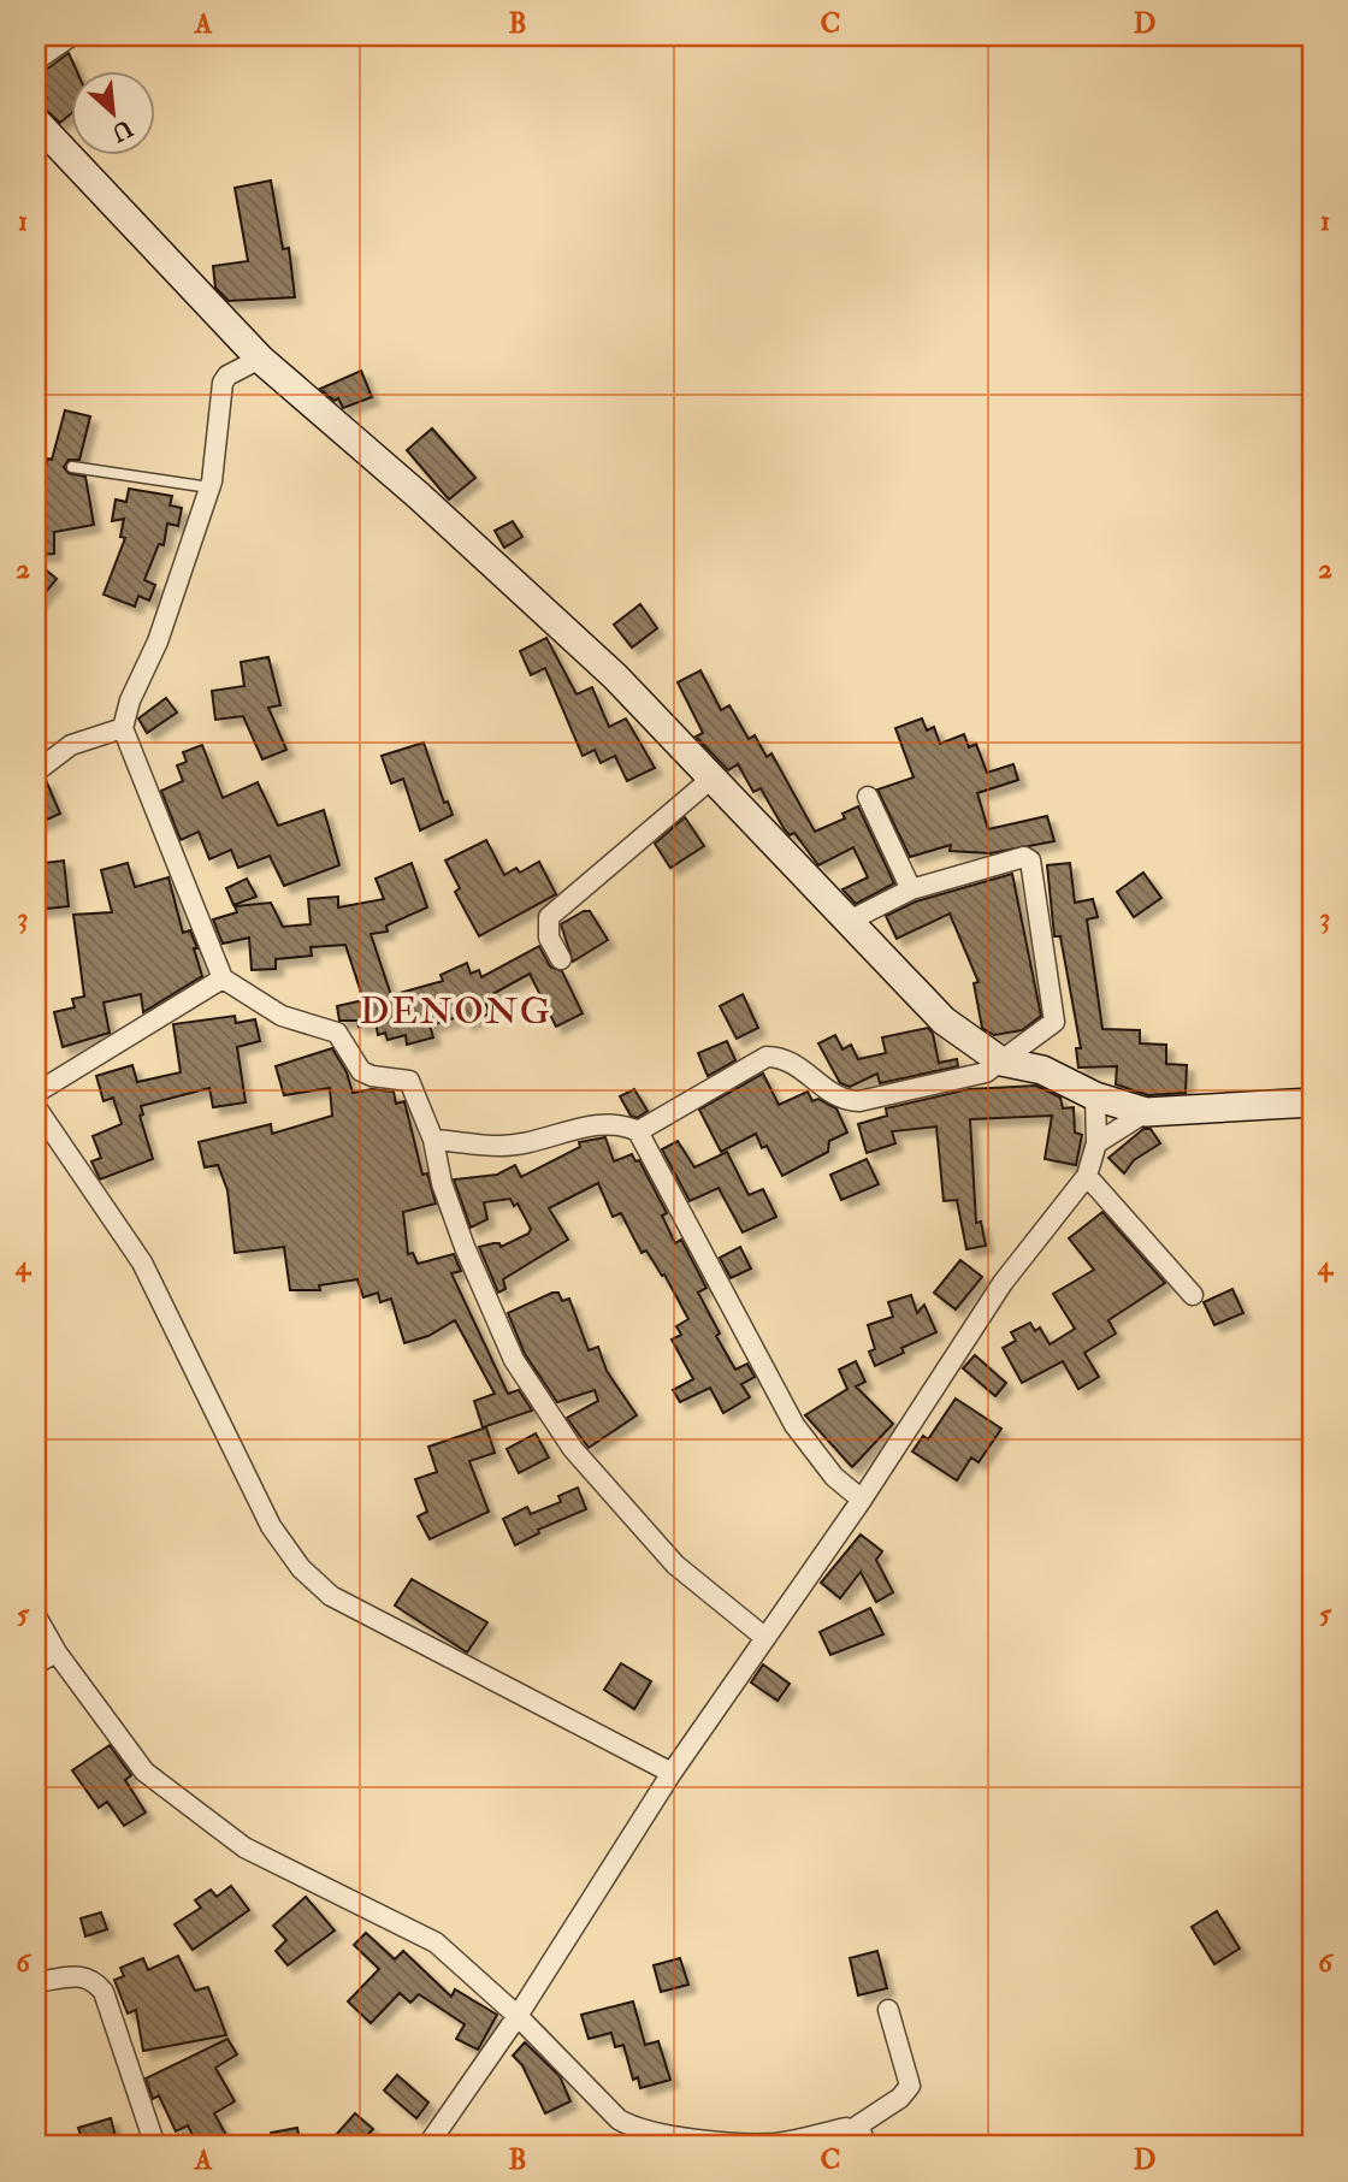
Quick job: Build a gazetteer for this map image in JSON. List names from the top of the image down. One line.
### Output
{"districts":["DENONG"],"north":"bottom right","grid":{"columns":["A","B","C","D"],"rows":["1","2","3","4","5","6"]}}
